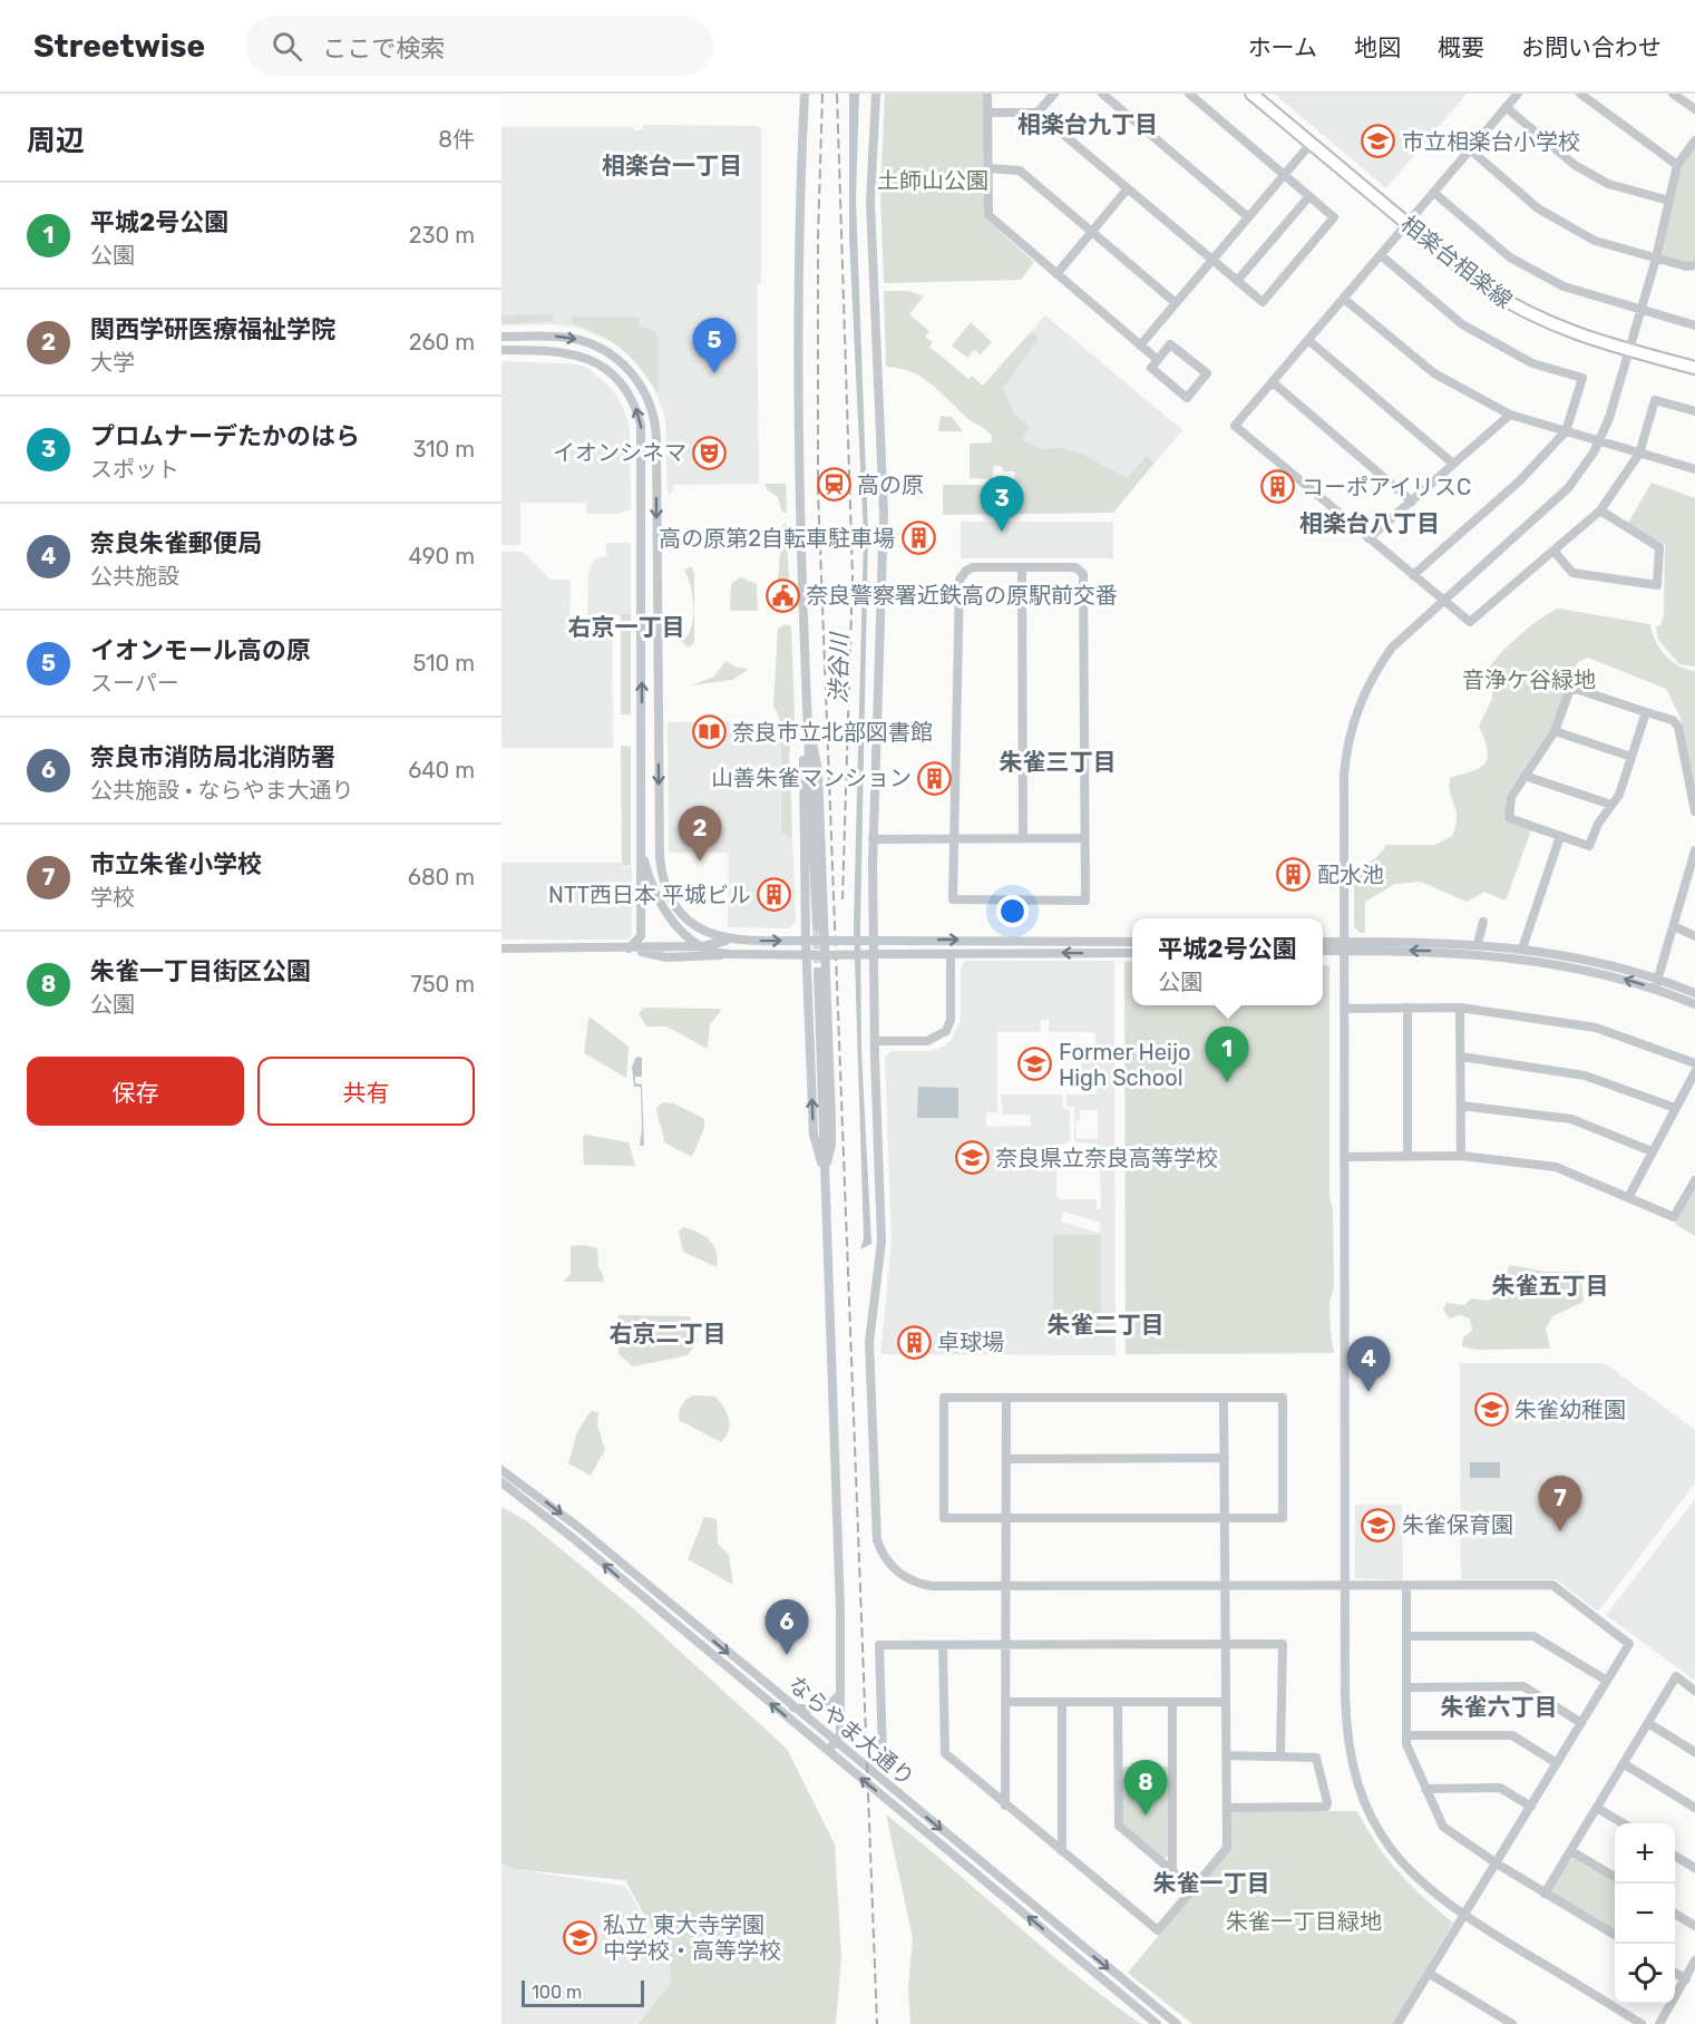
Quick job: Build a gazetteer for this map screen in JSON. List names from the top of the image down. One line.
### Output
{"streets":{"main road":["相楽台相楽線"],"street":["ならやま大通り"]},"districts":["相楽台九丁目","相楽台一丁目","相楽台八丁目","右京一丁目","朱雀三丁目","朱雀五丁目","朱雀二丁目","右京二丁目","朱雀六丁目","朱雀一丁目"],"water":["渋谷川"],"parks":["土師山公園","音浄ケ谷緑地","朱雀一丁目緑地"],"places":{"school or university":["市立相楽台小学校","Former Heijo High School","奈良県立奈良高等学校","朱雀幼稚園","朱雀保育園","私立 東大寺学園 中学校・高等学校"],"theatre":["イオンシネマ"],"station":["高の原"],"building":["コーポアイリスC","高の原第2自転車駐車場","山善朱雀マンション","配水池","NTT西日本 平城ビル","卓球場"],"public building":["奈良警察署近鉄高の原駅前交番"],"library":["奈良市立北部図書館"]},"scale_bar":"100 m","page":{"header":"Streetwise","search":"ここで検索","nav":["ホーム","地図","概要","お問い合わせ"],"heading":["周辺","8件"],"list":[{"mark":"1","name":"平城2号公園","note":"公園","value":"230 m"},{"mark":"2","name":"関西学研医療福祉学院","note":"大学","value":"260 m"},{"mark":"3","name":"プロムナーデたかのはら","note":"スポット","value":"310 m"},{"mark":"4","name":"奈良朱雀郵便局","note":"公共施設","value":"490 m"},{"mark":"5","name":"イオンモール高の原","note":"スーパー","value":"510 m"},{"mark":"6","name":"奈良市消防局北消防署","note":"公共施設 · ならやま大通り","value":"640 m"},{"mark":"7","name":"市立朱雀小学校","note":"学校","value":"680 m"},{"mark":"8","name":"朱雀一丁目街区公園","note":"公園","value":"750 m"}],"pins":["5","3","2","1","4","7","6","8"],"popup":["平城2号公園","公園"],"buttons":["保存","共有"],"map_buttons":["+","−"],"scale":"100 m"}}
